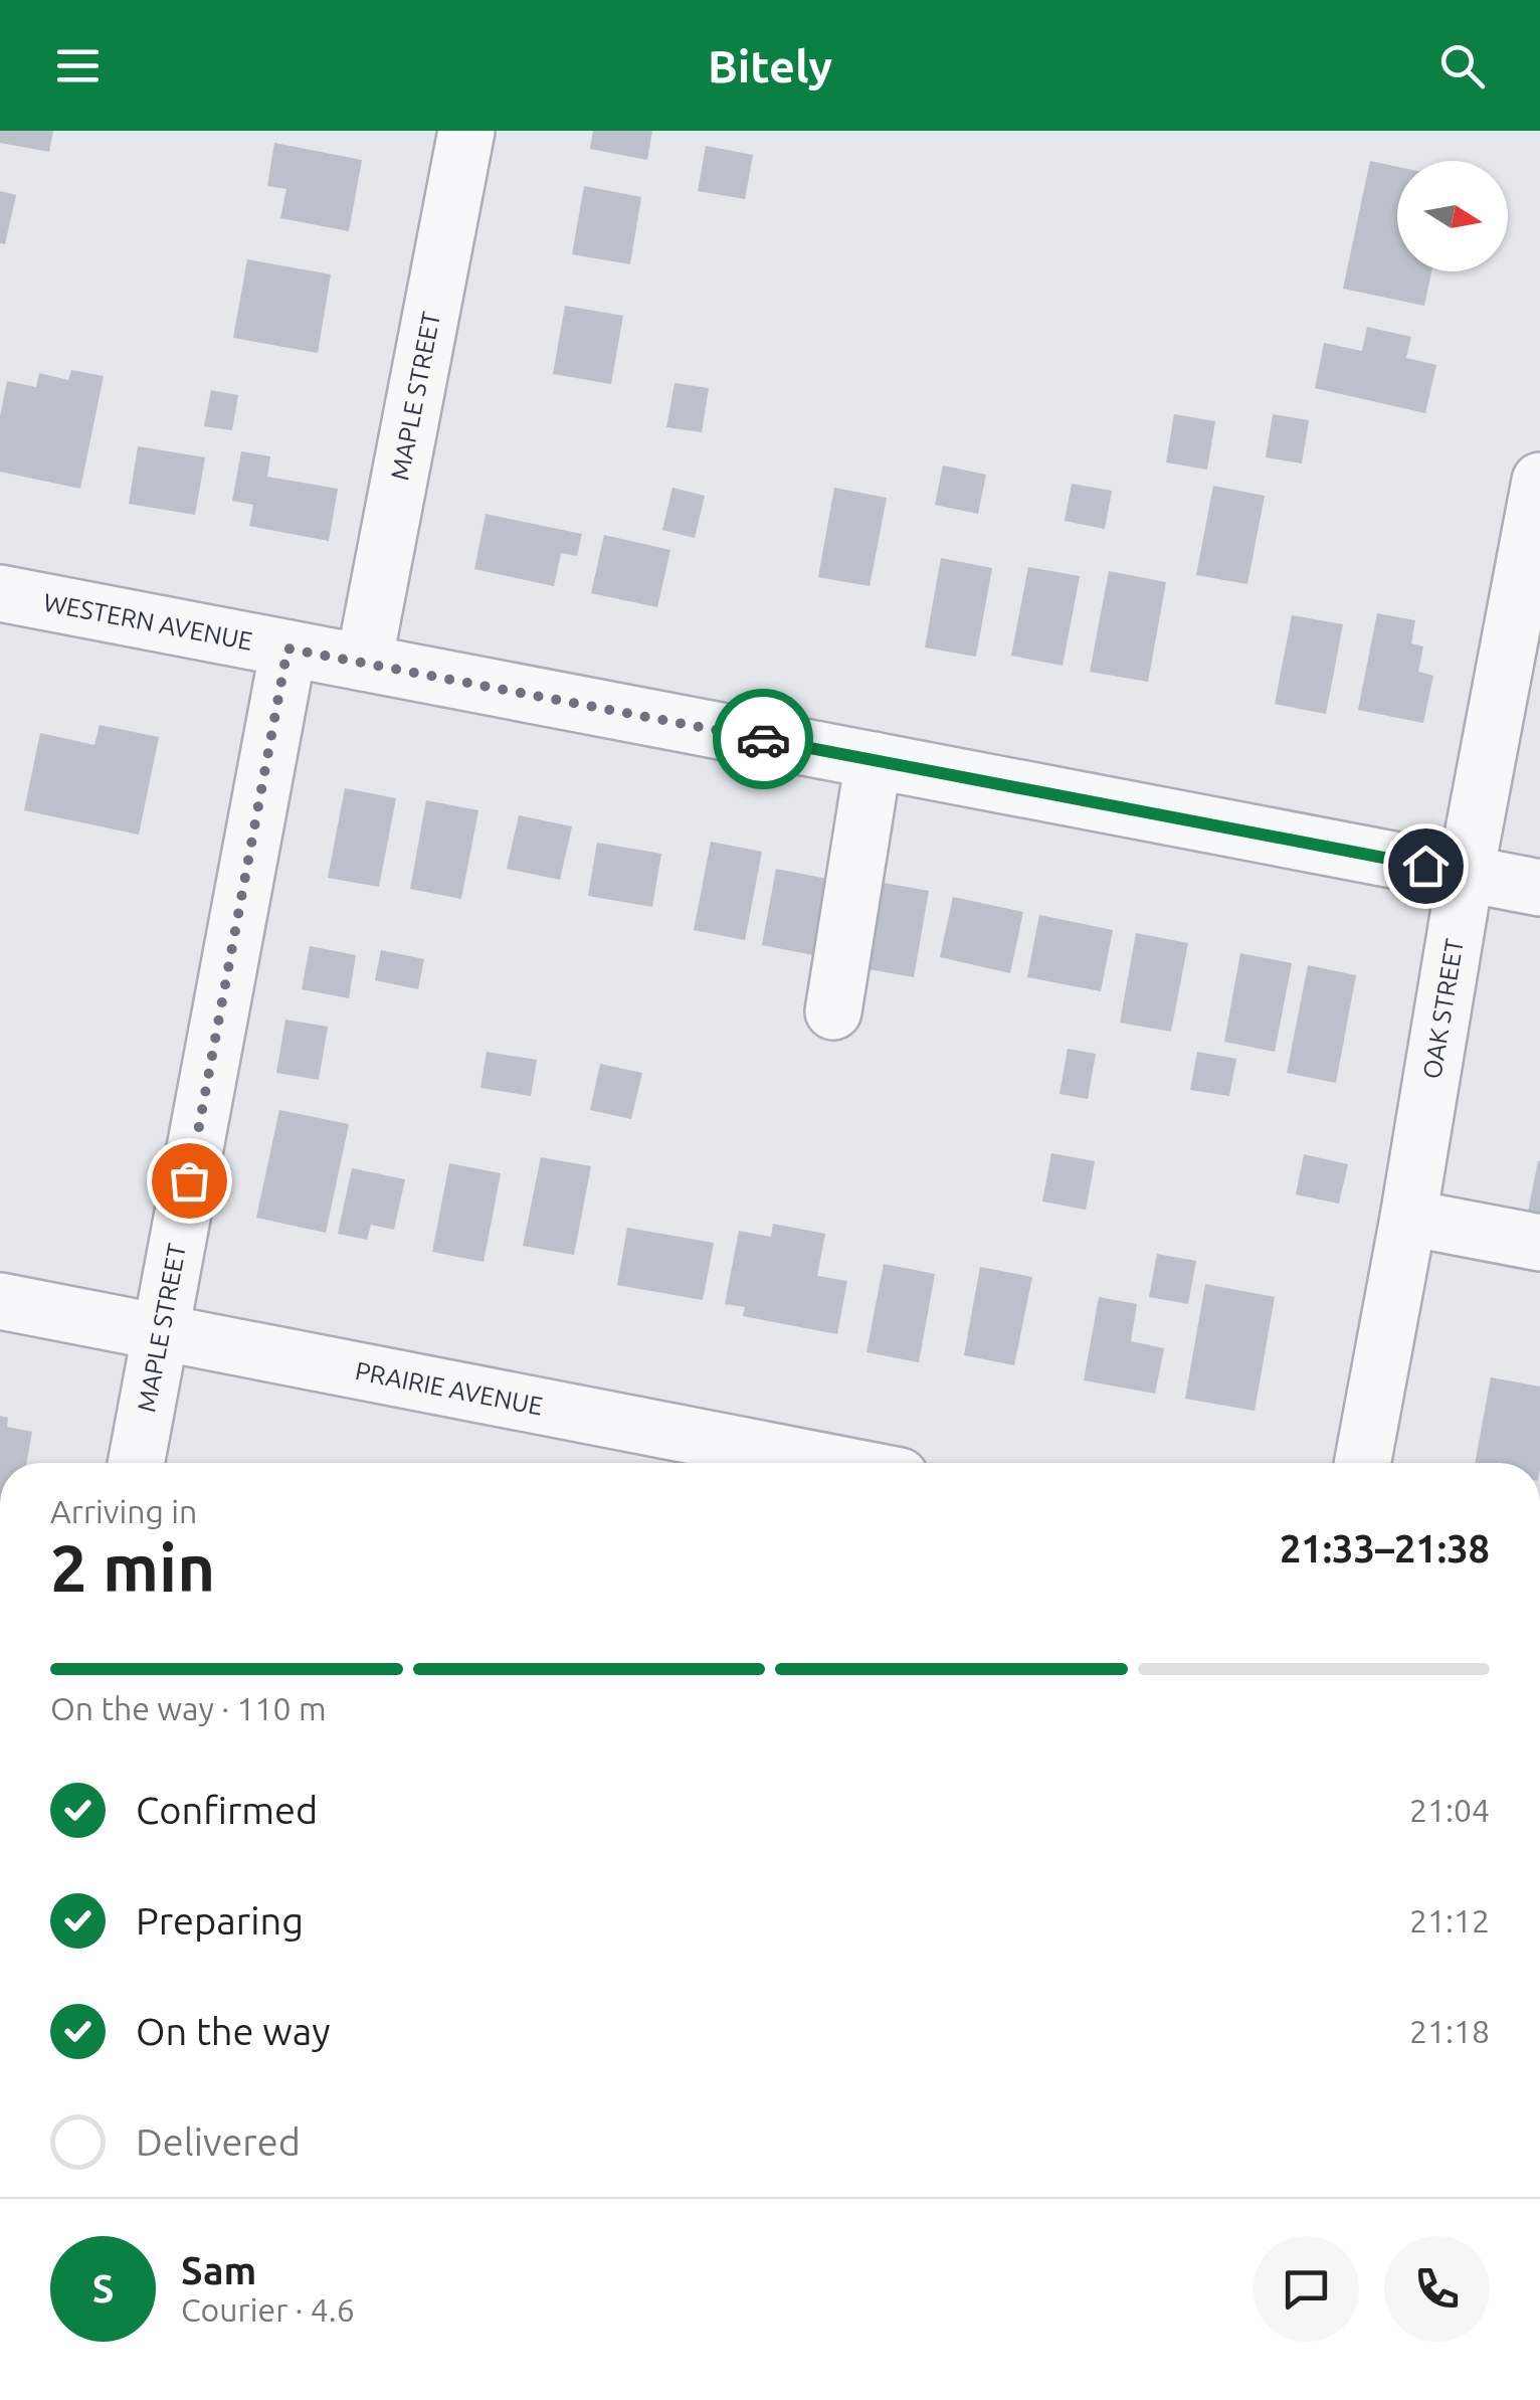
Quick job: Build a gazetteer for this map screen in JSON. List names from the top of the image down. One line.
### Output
{"streets":{"street":["MAPLE STREET","WESTERN AVENUE","OAK STREET","PRAIRIE AVENUE"]},"crossings":[["MAPLE STREET","WESTERN AVENUE"],["MAPLE STREET","PRAIRIE AVENUE"],["WESTERN AVENUE","OAK STREET"]],"north":"right","page":{"header":"Bitely","heading":["2 min","Arriving in","21:33–21:38"],"panel":["Sam","Courier · 4.6"],"bar":"On the way · 110 m","list":[["Confirmed","21:04"],["Preparing","21:12"],["On the way","21:18"],"Delivered"],"round":"S"}}
